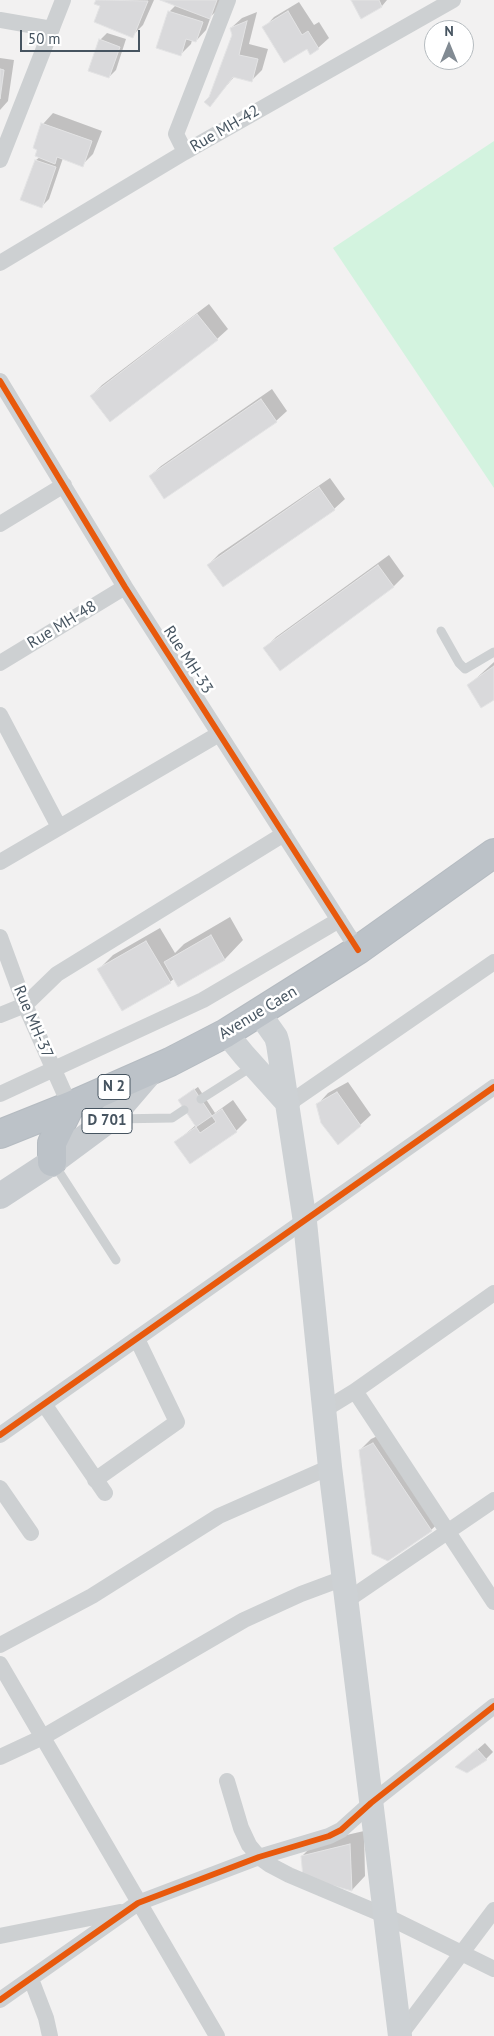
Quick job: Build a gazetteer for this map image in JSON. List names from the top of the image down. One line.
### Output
{"streets":{"highway":["Avenue Caen","N 2"],"main road":["D 701"],"street":["Rue MH-42","Rue MH-48","Rue MH-33","Rue MH-37"]},"crossings":[["Rue MH-48","Rue MH-33"],["Rue MH-33","Avenue Caen"],["Avenue Caen","Rue MH-37"],["Avenue Caen","D 701"]],"scale_bar":"50 m","north":"top"}
